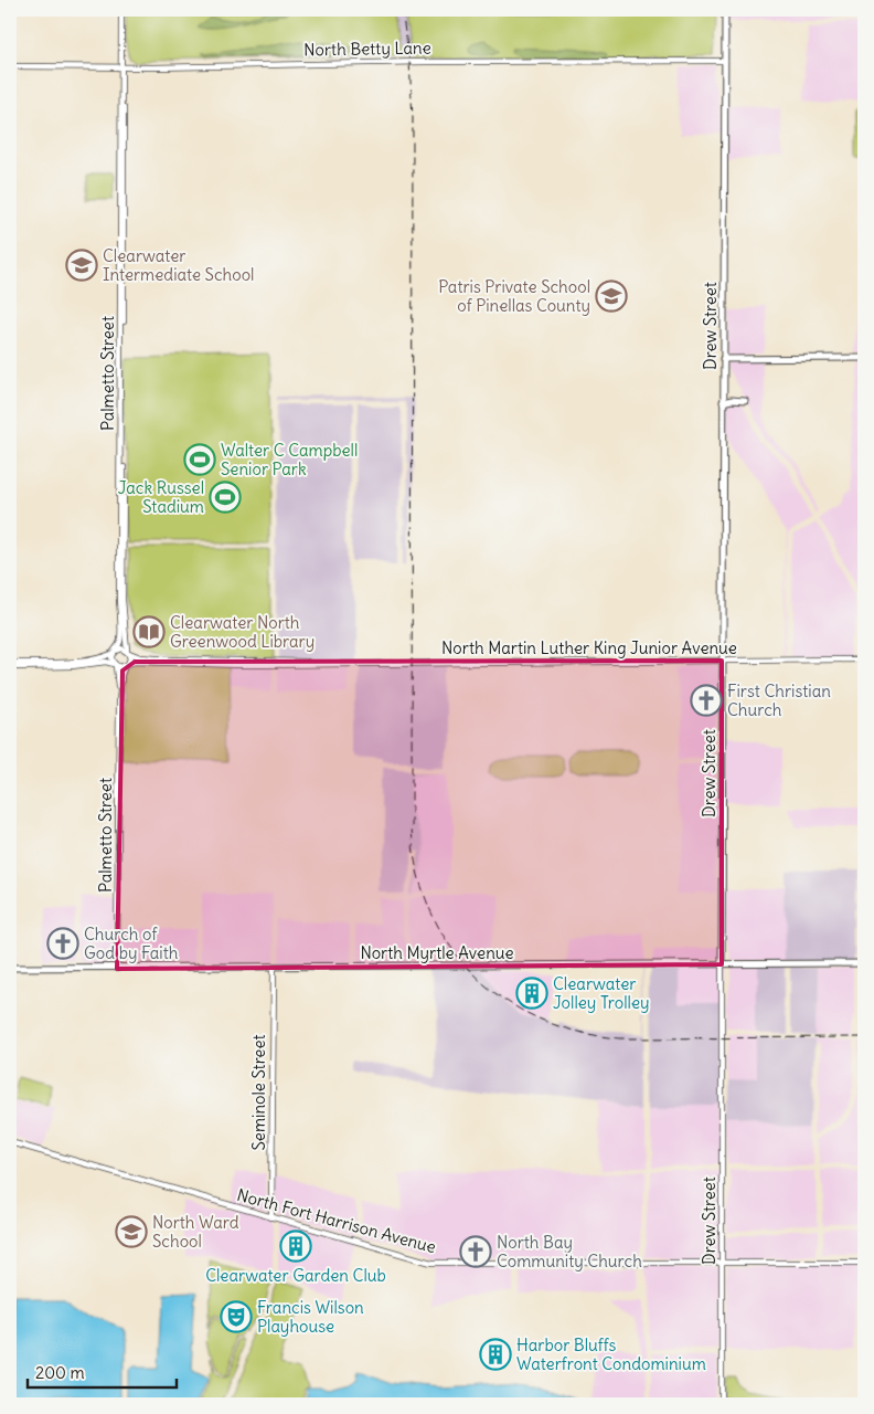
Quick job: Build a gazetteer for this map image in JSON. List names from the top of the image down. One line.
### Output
{"streets":{"main road":["Drew Street","North Myrtle Avenue"],"street":["North Betty Lane","Palmetto Street","North Martin Luther King Junior Avenue","Seminole Street","North Fort Harrison Avenue"]},"crossings":[["North Betty Lane","Drew Street"],["North Betty Lane","Palmetto Street"],["Drew Street","North Martin Luther King Junior Avenue"],["Drew Street","North Myrtle Avenue"],["Drew Street","North Fort Harrison Avenue"],["Palmetto Street","North Martin Luther King Junior Avenue"],["Palmetto Street","North Myrtle Avenue"],["North Myrtle Avenue","Seminole Street"],["Seminole Street","North Fort Harrison Avenue"]],"places":{"school or university":["Clearwater Intermediate School","Patris Private School of Pinellas County","North Ward School"],"sports":["Walter C Campbell Senior Park","Jack Russel Stadium"],"library":["Clearwater North Greenwood Library"],"church":["First Christian Church","Church of God by Faith","North Bay Community Church"],"building":["Clearwater Jolley Trolley","Clearwater Garden Club","Harbor Bluffs Waterfront Condominium"],"theatre":["Francis Wilson Playhouse"]},"scale_bar":"200 m"}
